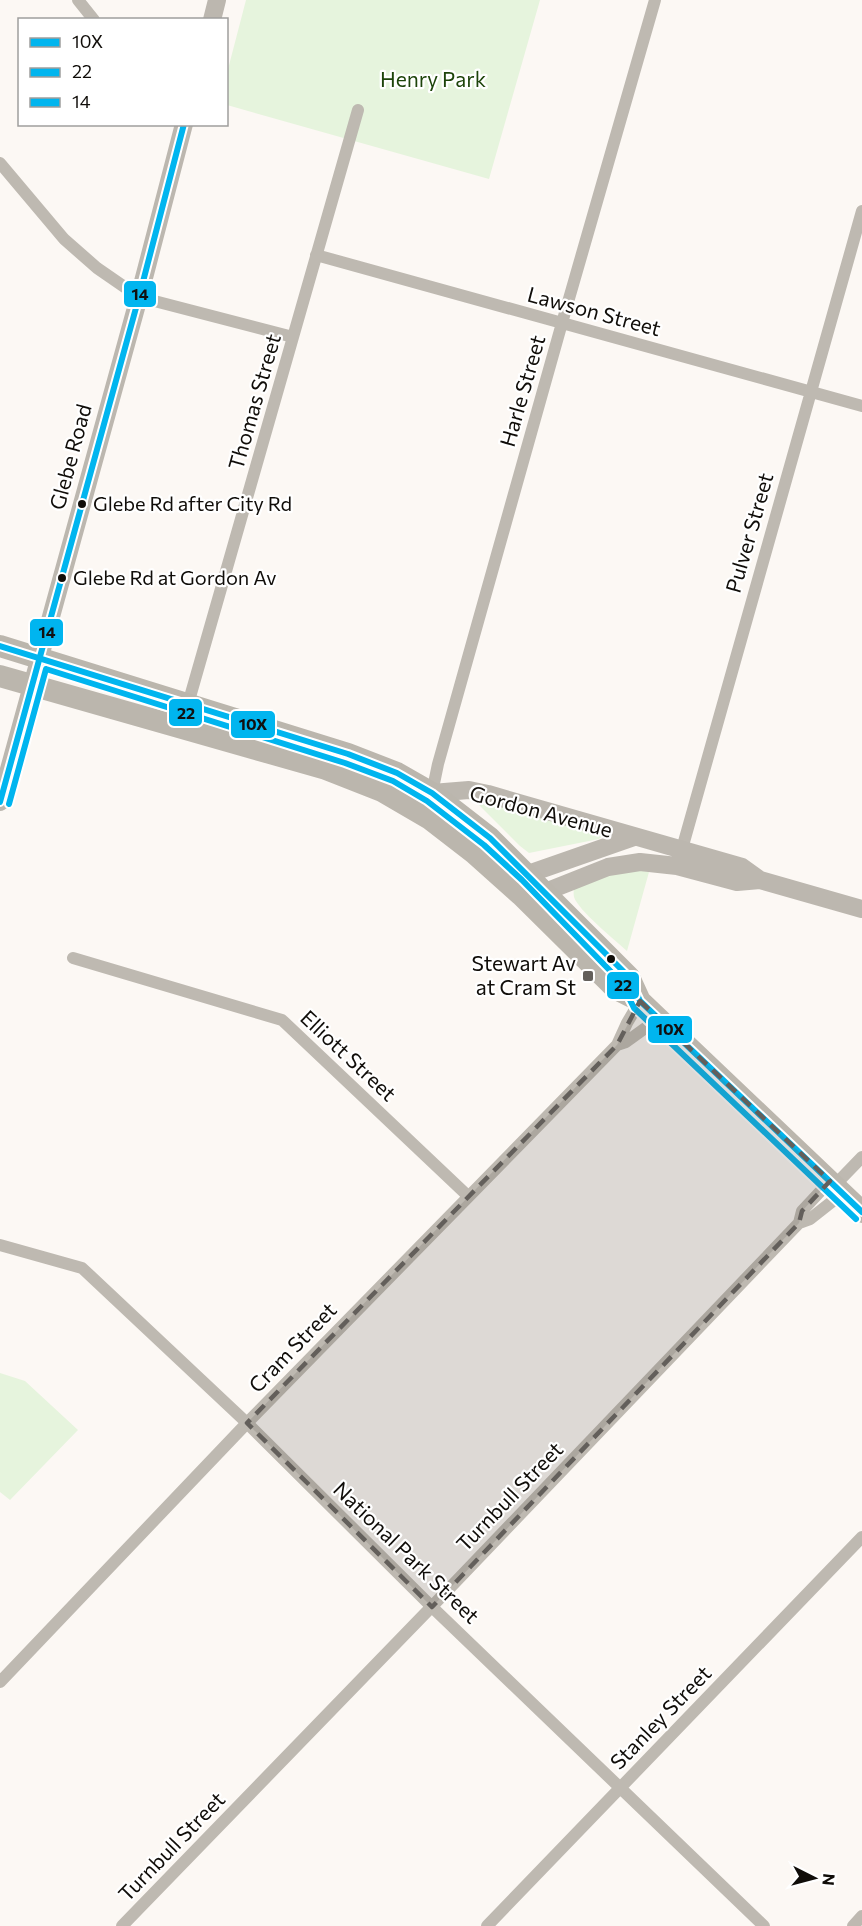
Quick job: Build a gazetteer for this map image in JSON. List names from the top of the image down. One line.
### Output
{"streets":{"main road":["Glebe Road","Gordon Avenue"],"street":["Lawson Street","Harle Street","Thomas Street","Pulver Street","Elliott Street","Cram Street","Turnbull Street","National Park Street","Stanley Street"]},"crossings":[["Lawson Street","Harle Street"],["Lawson Street","Thomas Street"],["Lawson Street","Pulver Street"],["Harle Street","Gordon Avenue"],["Pulver Street","Gordon Avenue"],["Elliott Street","Cram Street"],["Cram Street","National Park Street"],["Turnbull Street","National Park Street"],["National Park Street","Stanley Street"]],"parks":["Henry Park"],"places":{"other":["Glebe Rd after City Rd","Glebe Rd at Gordon Av"],"transit":["Stewart Av at Cram St"]},"lines":["transit line 14","transit line 10X","transit line 22"],"legend":["10X","22","14"],"north":"right"}
